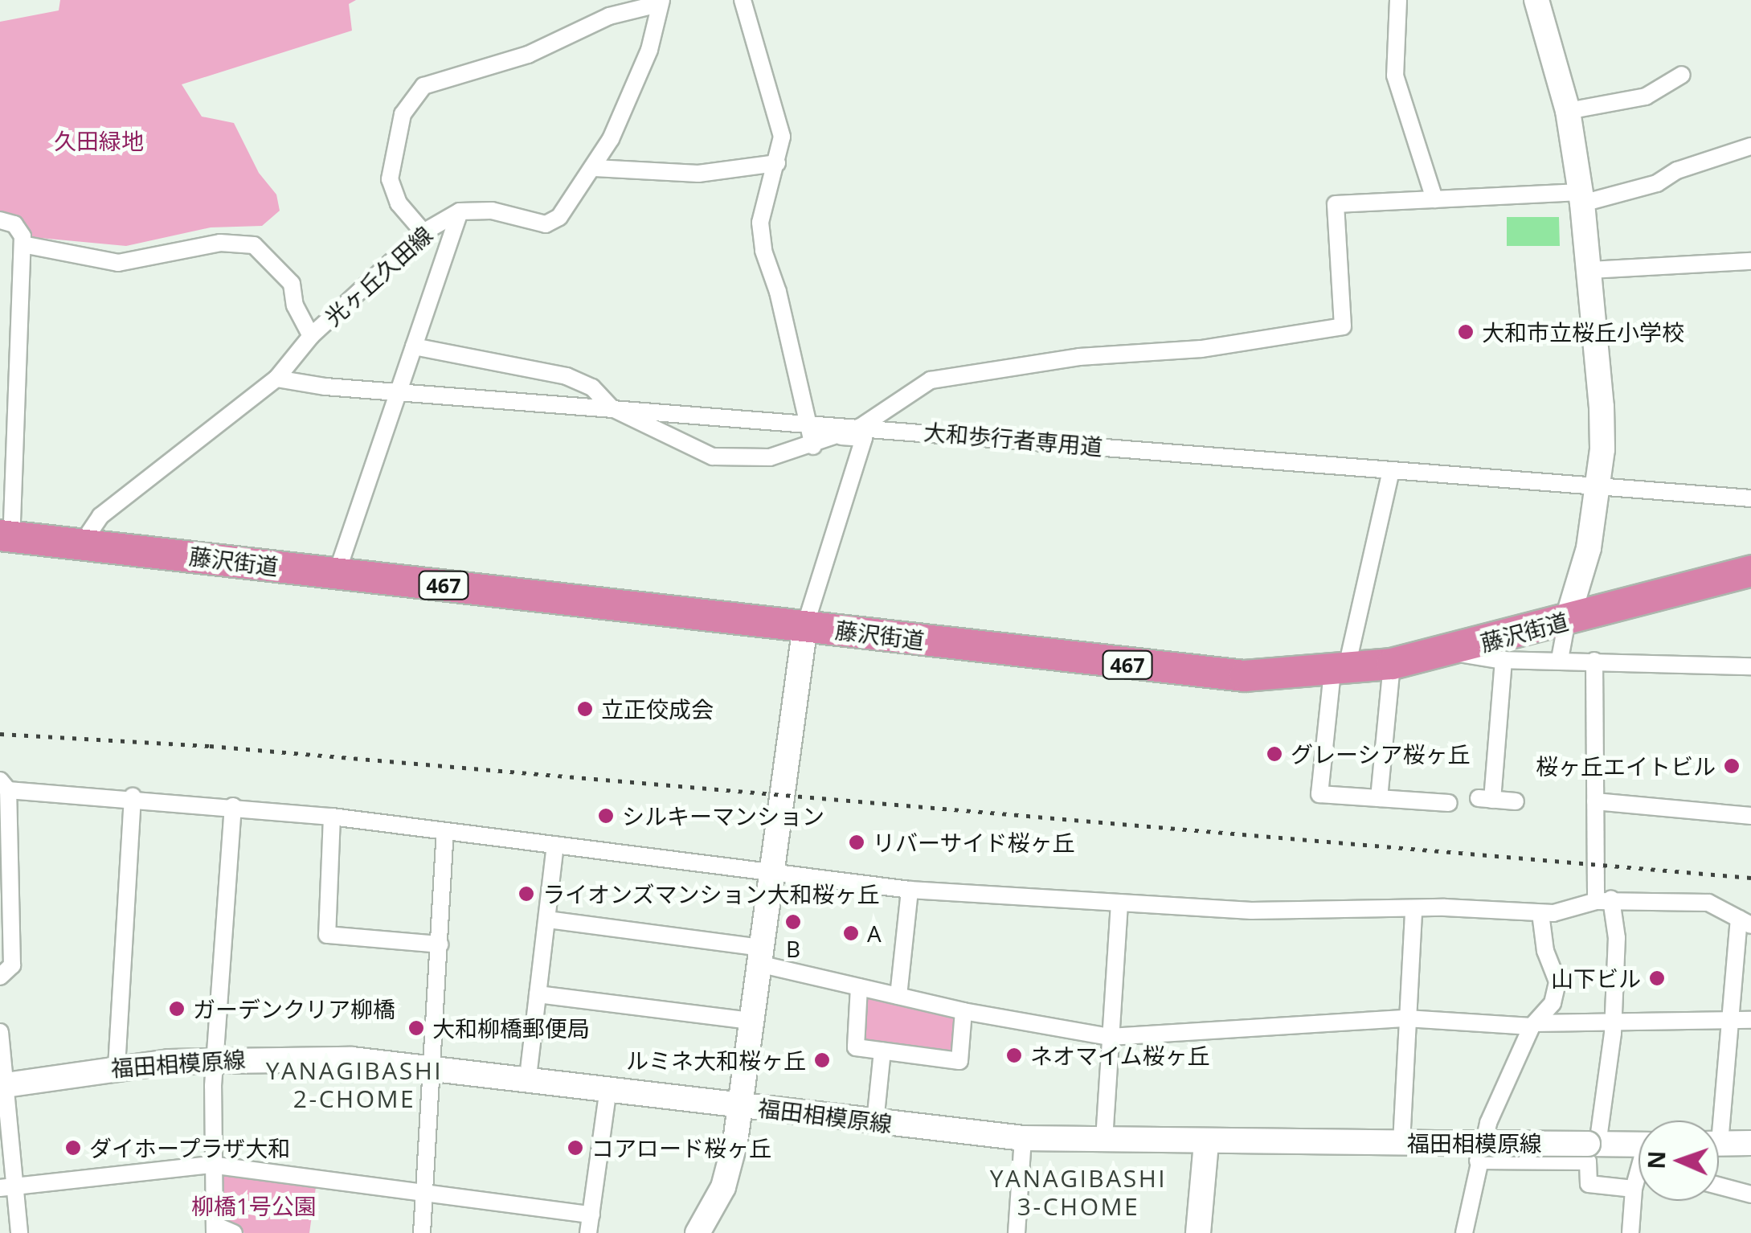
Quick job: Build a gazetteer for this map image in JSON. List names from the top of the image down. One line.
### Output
{"streets":{"highway":["藤沢街道","467"],"street":["光ヶ丘久田線","大和歩行者専用道","福田相模原線"]},"crossings":[["光ヶ丘久田線","大和歩行者専用道"],["光ヶ丘久田線","藤沢街道"]],"districts":["YANAGIBASHI 2-CHOME","YANAGIBASHI 3-CHOME"],"parks":["久田緑地","柳橋1号公園"],"places":["大和市立桜丘小学校","立正佼成会","グレーシア桜ヶ丘","桜ヶ丘エイトビル","シルキーマンション","リバーサイド桜ヶ丘","ライオンズマンション大和桜ヶ丘","B","A","山下ビル","ガーデンクリア柳橋","大和柳橋郵便局","ネオマイム桜ヶ丘","ルミネ大和桜ヶ丘","ダイホープラザ大和","コアロード桜ヶ丘"],"north":"left"}
